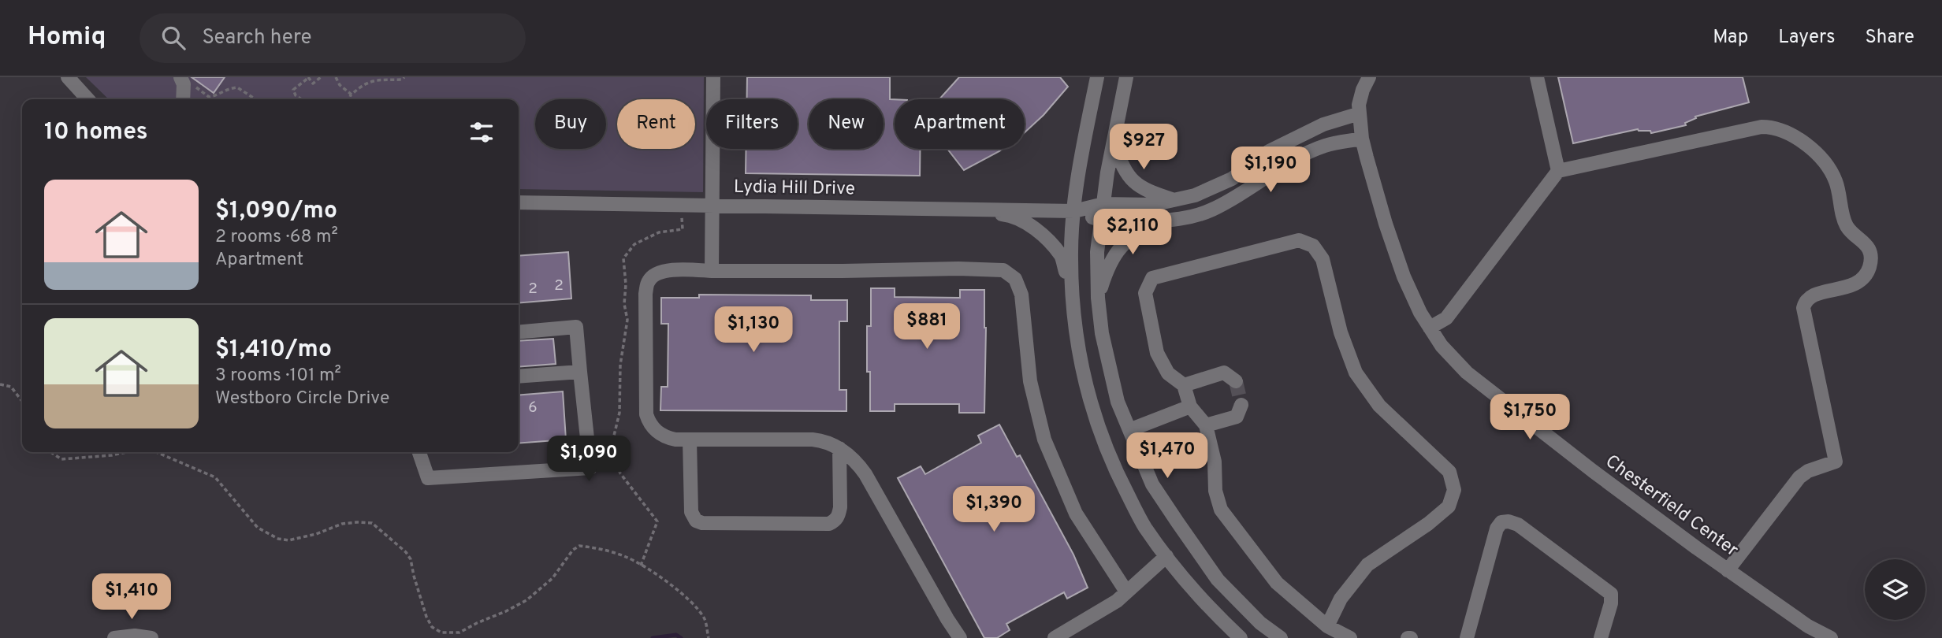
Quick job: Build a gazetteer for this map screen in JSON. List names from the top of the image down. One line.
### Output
{"streets":{"street":["Lydia Hill Drive","Chesterfield Center"]},"house_numbers":["2","2","6"],"page":{"header":"Homiq","search":"Search here","nav":["Map","Layers","Share"],"chip":["Buy","Rent","Filters","New","Apartment"],"heading":"10 homes","price":["$927","$1,190","$2,110","$881","$1,130","$1,750","$1,470","$1,090","$1,390","$1,410"],"list":[{"name":"$1,090/mo","note":"2 rooms · 68 m² · Apartment"},{"name":"$1,410/mo","note":"3 rooms · 101 m² · Westboro Circle Drive"}]}}
